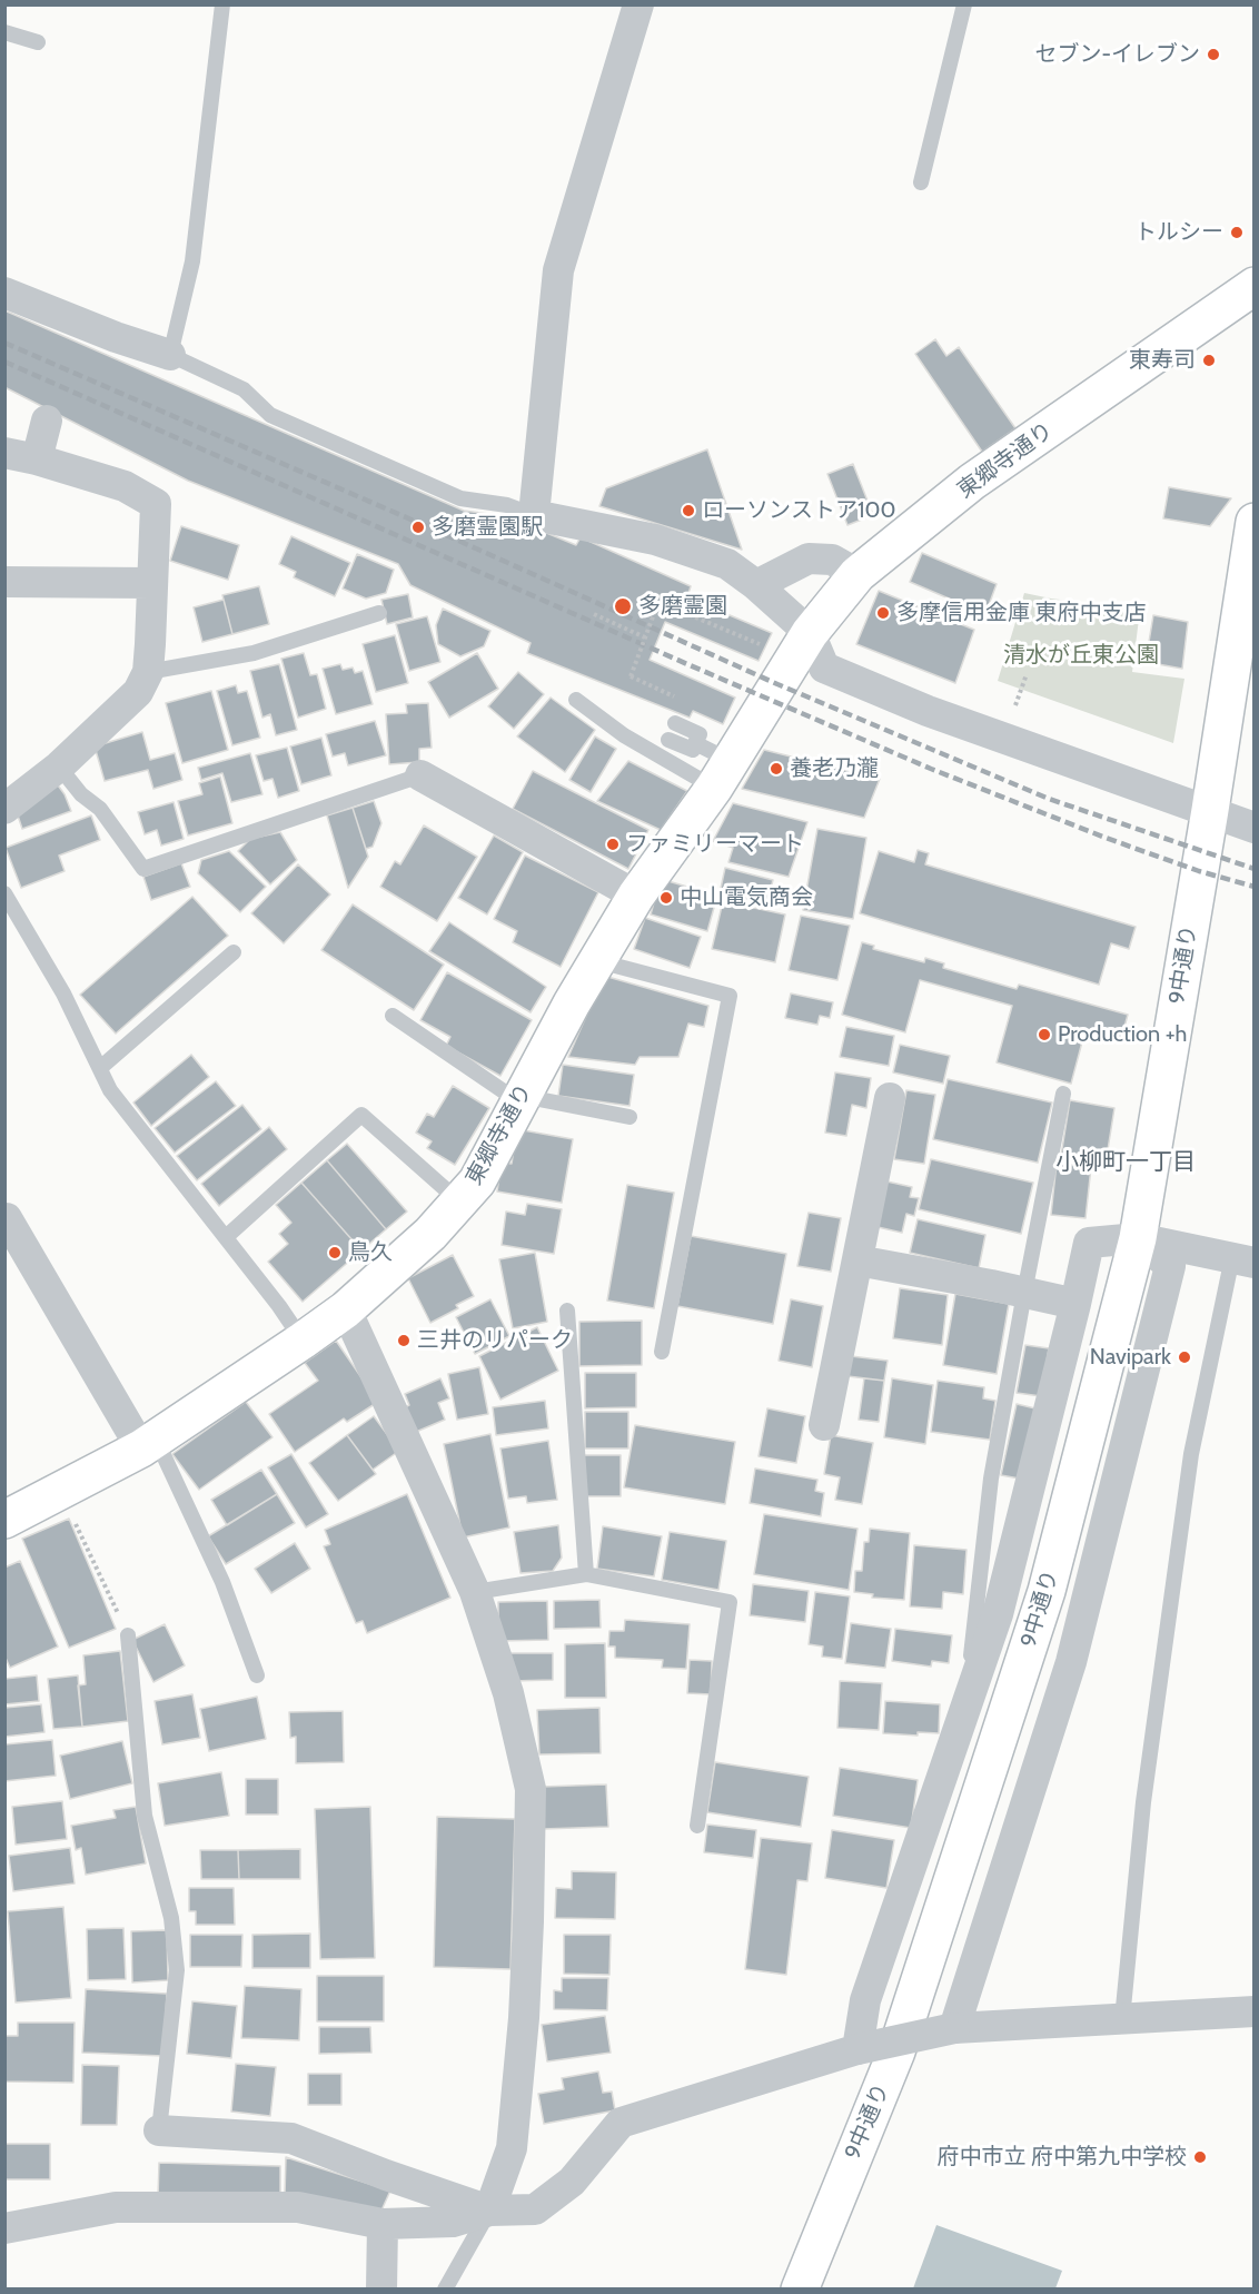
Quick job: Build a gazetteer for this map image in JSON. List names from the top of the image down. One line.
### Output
{"streets":{"street":["東郷寺通り","9中通り"]},"districts":["小柳町一丁目"],"parks":["清水が丘東公園"],"places":["セブン-イレブン","トルシー","東寿司","ローソンストア100","多磨霊園駅","多磨霊園","多摩信用金庫 東府中支店","養老乃瀧","ファミリーマート","中山電気商会","Production +h","鳥久","三井のリパーク","Navipark","府中市立 府中第九中学校"]}
